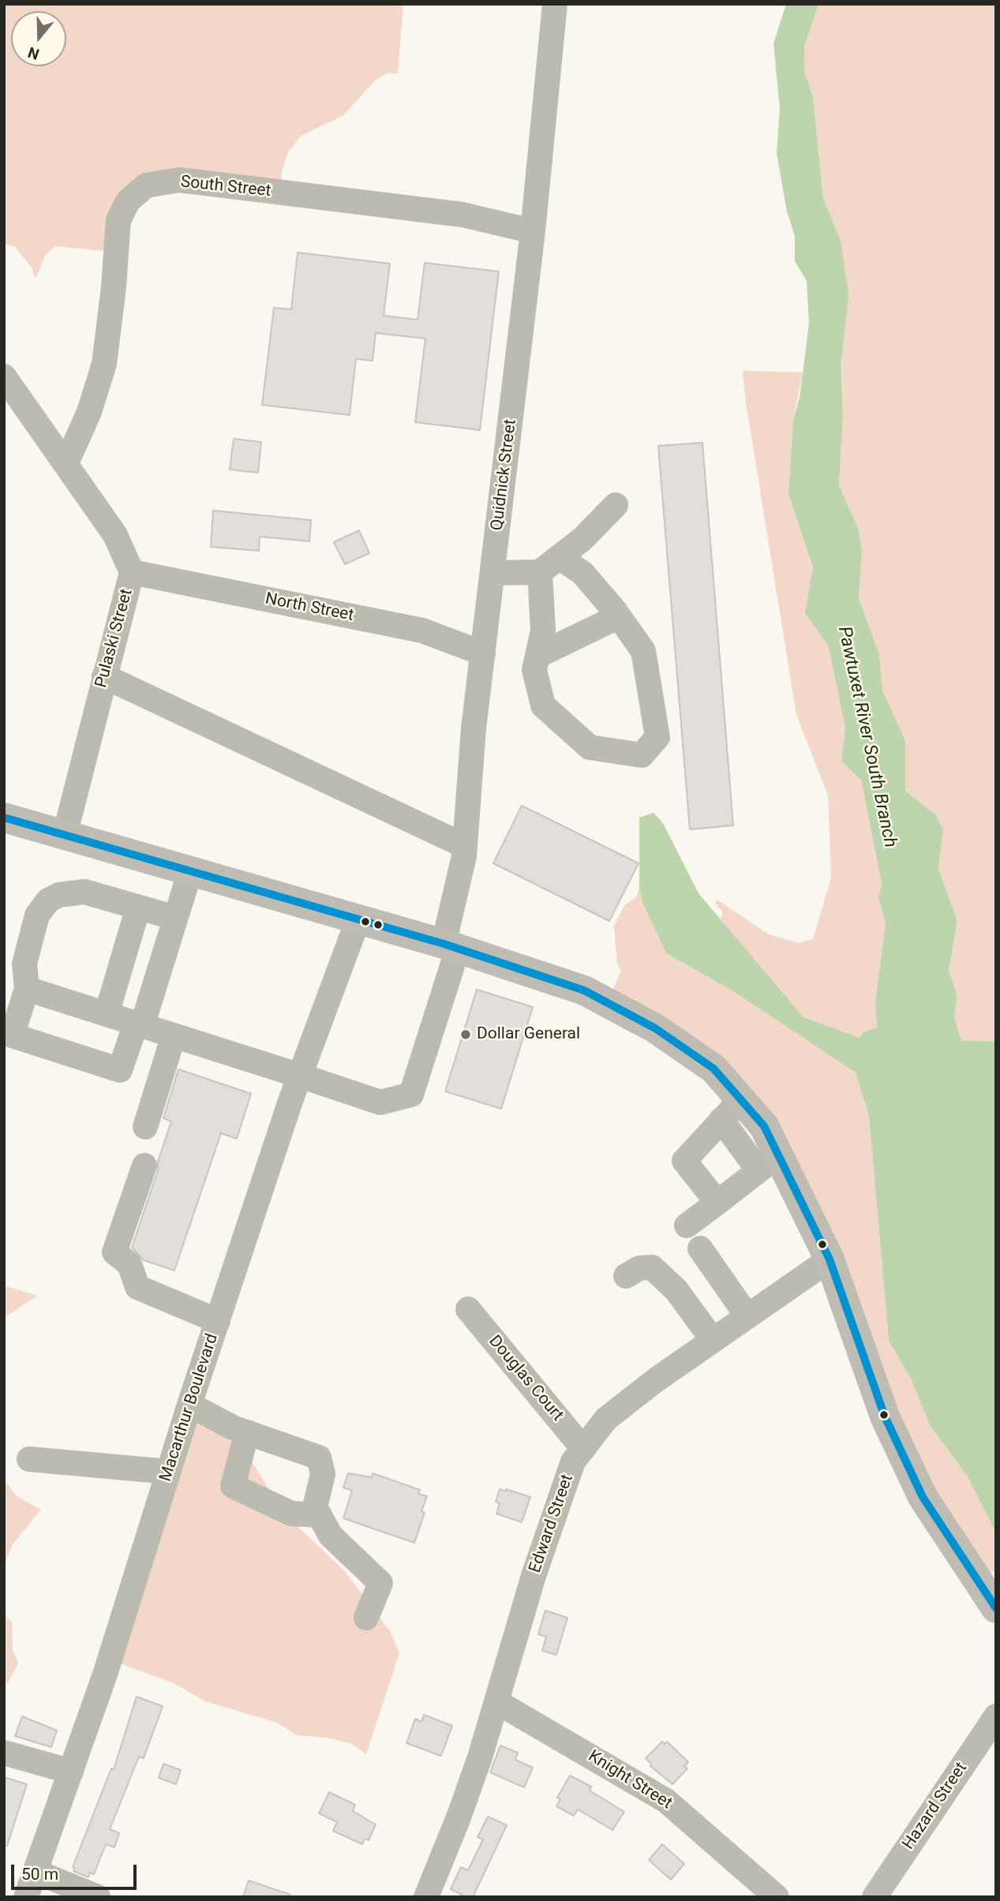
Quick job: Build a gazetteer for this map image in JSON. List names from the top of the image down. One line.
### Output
{"streets":{"street":["South Street","Quidnick Street","North Street","Pulaski Street","Douglas Court","Macarthur Boulevard","Edward Street","Knight Street","Hazard Street"]},"crossings":[["South Street","Quidnick Street"],["South Street","Pulaski Street"],["Quidnick Street","North Street"],["Quidnick Street","Macarthur Boulevard"],["North Street","Pulaski Street"],["Douglas Court","Edward Street"],["Edward Street","Knight Street"]],"water":["Pawtuxet River South Branch"],"places":["Dollar General"],"scale_bar":"50 m","north":"bottom"}
